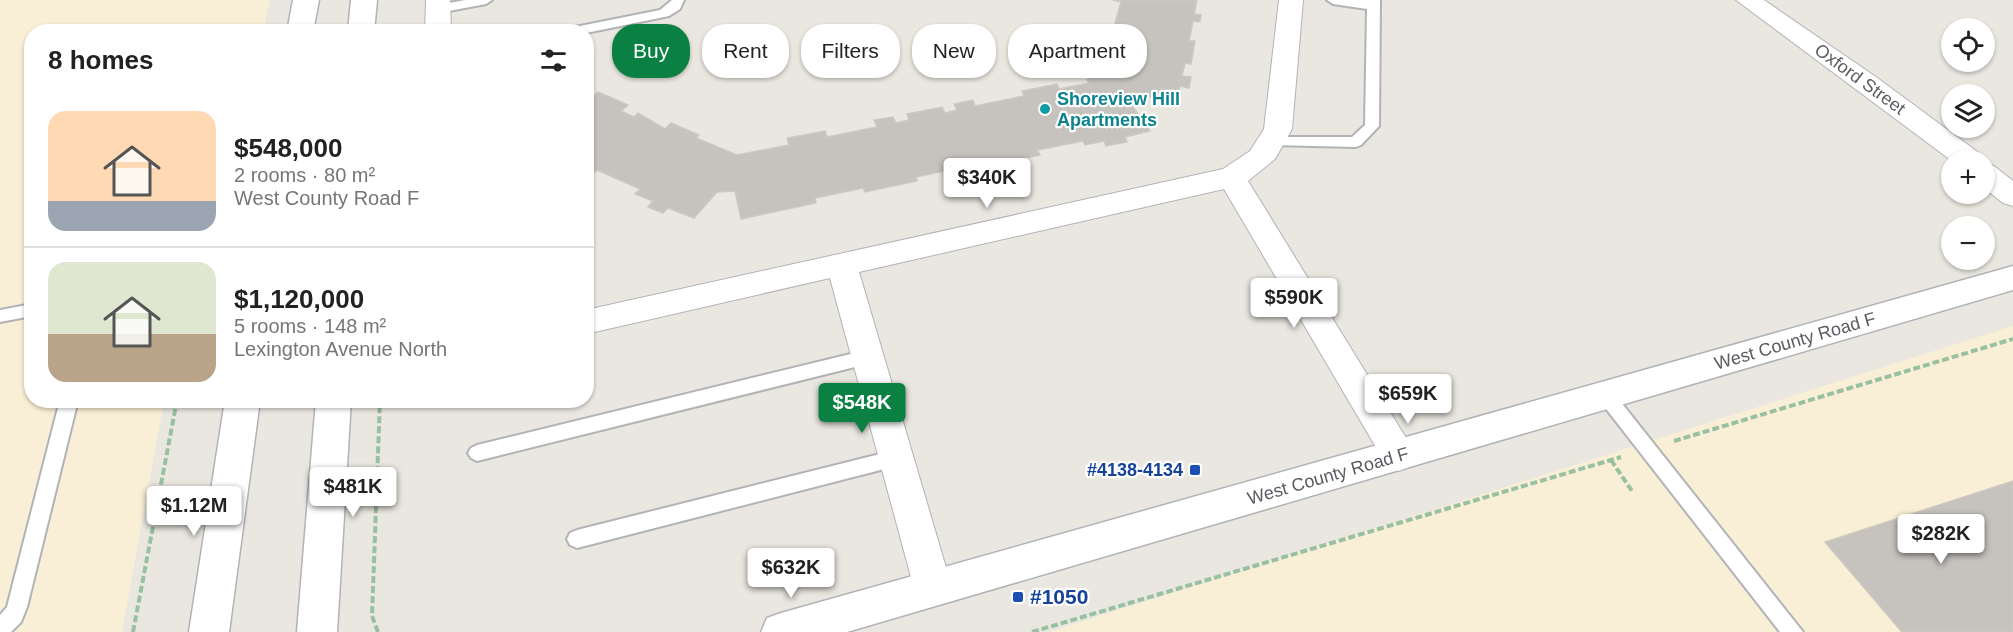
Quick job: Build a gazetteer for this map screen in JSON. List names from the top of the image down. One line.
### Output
{"streets":{"street":["Oxford Street","West County Road F"]},"places":{"other":["Shoreview Hill Apartments"],"transit":["#4138-4134","#1050"]},"page":{"map_buttons":["+","−"],"chip":["Buy","Rent","Filters","New","Apartment"],"heading":"8 homes","list":[{"name":"$548,000","note":"2 rooms · 80 m² · West County Road F"},{"name":"$1,120,000","note":"5 rooms · 148 m² · Lexington Avenue North"}],"price":["$340K","$590K","$659K","$548K","$481K","$1.12M","$282K","$632K"]}}
